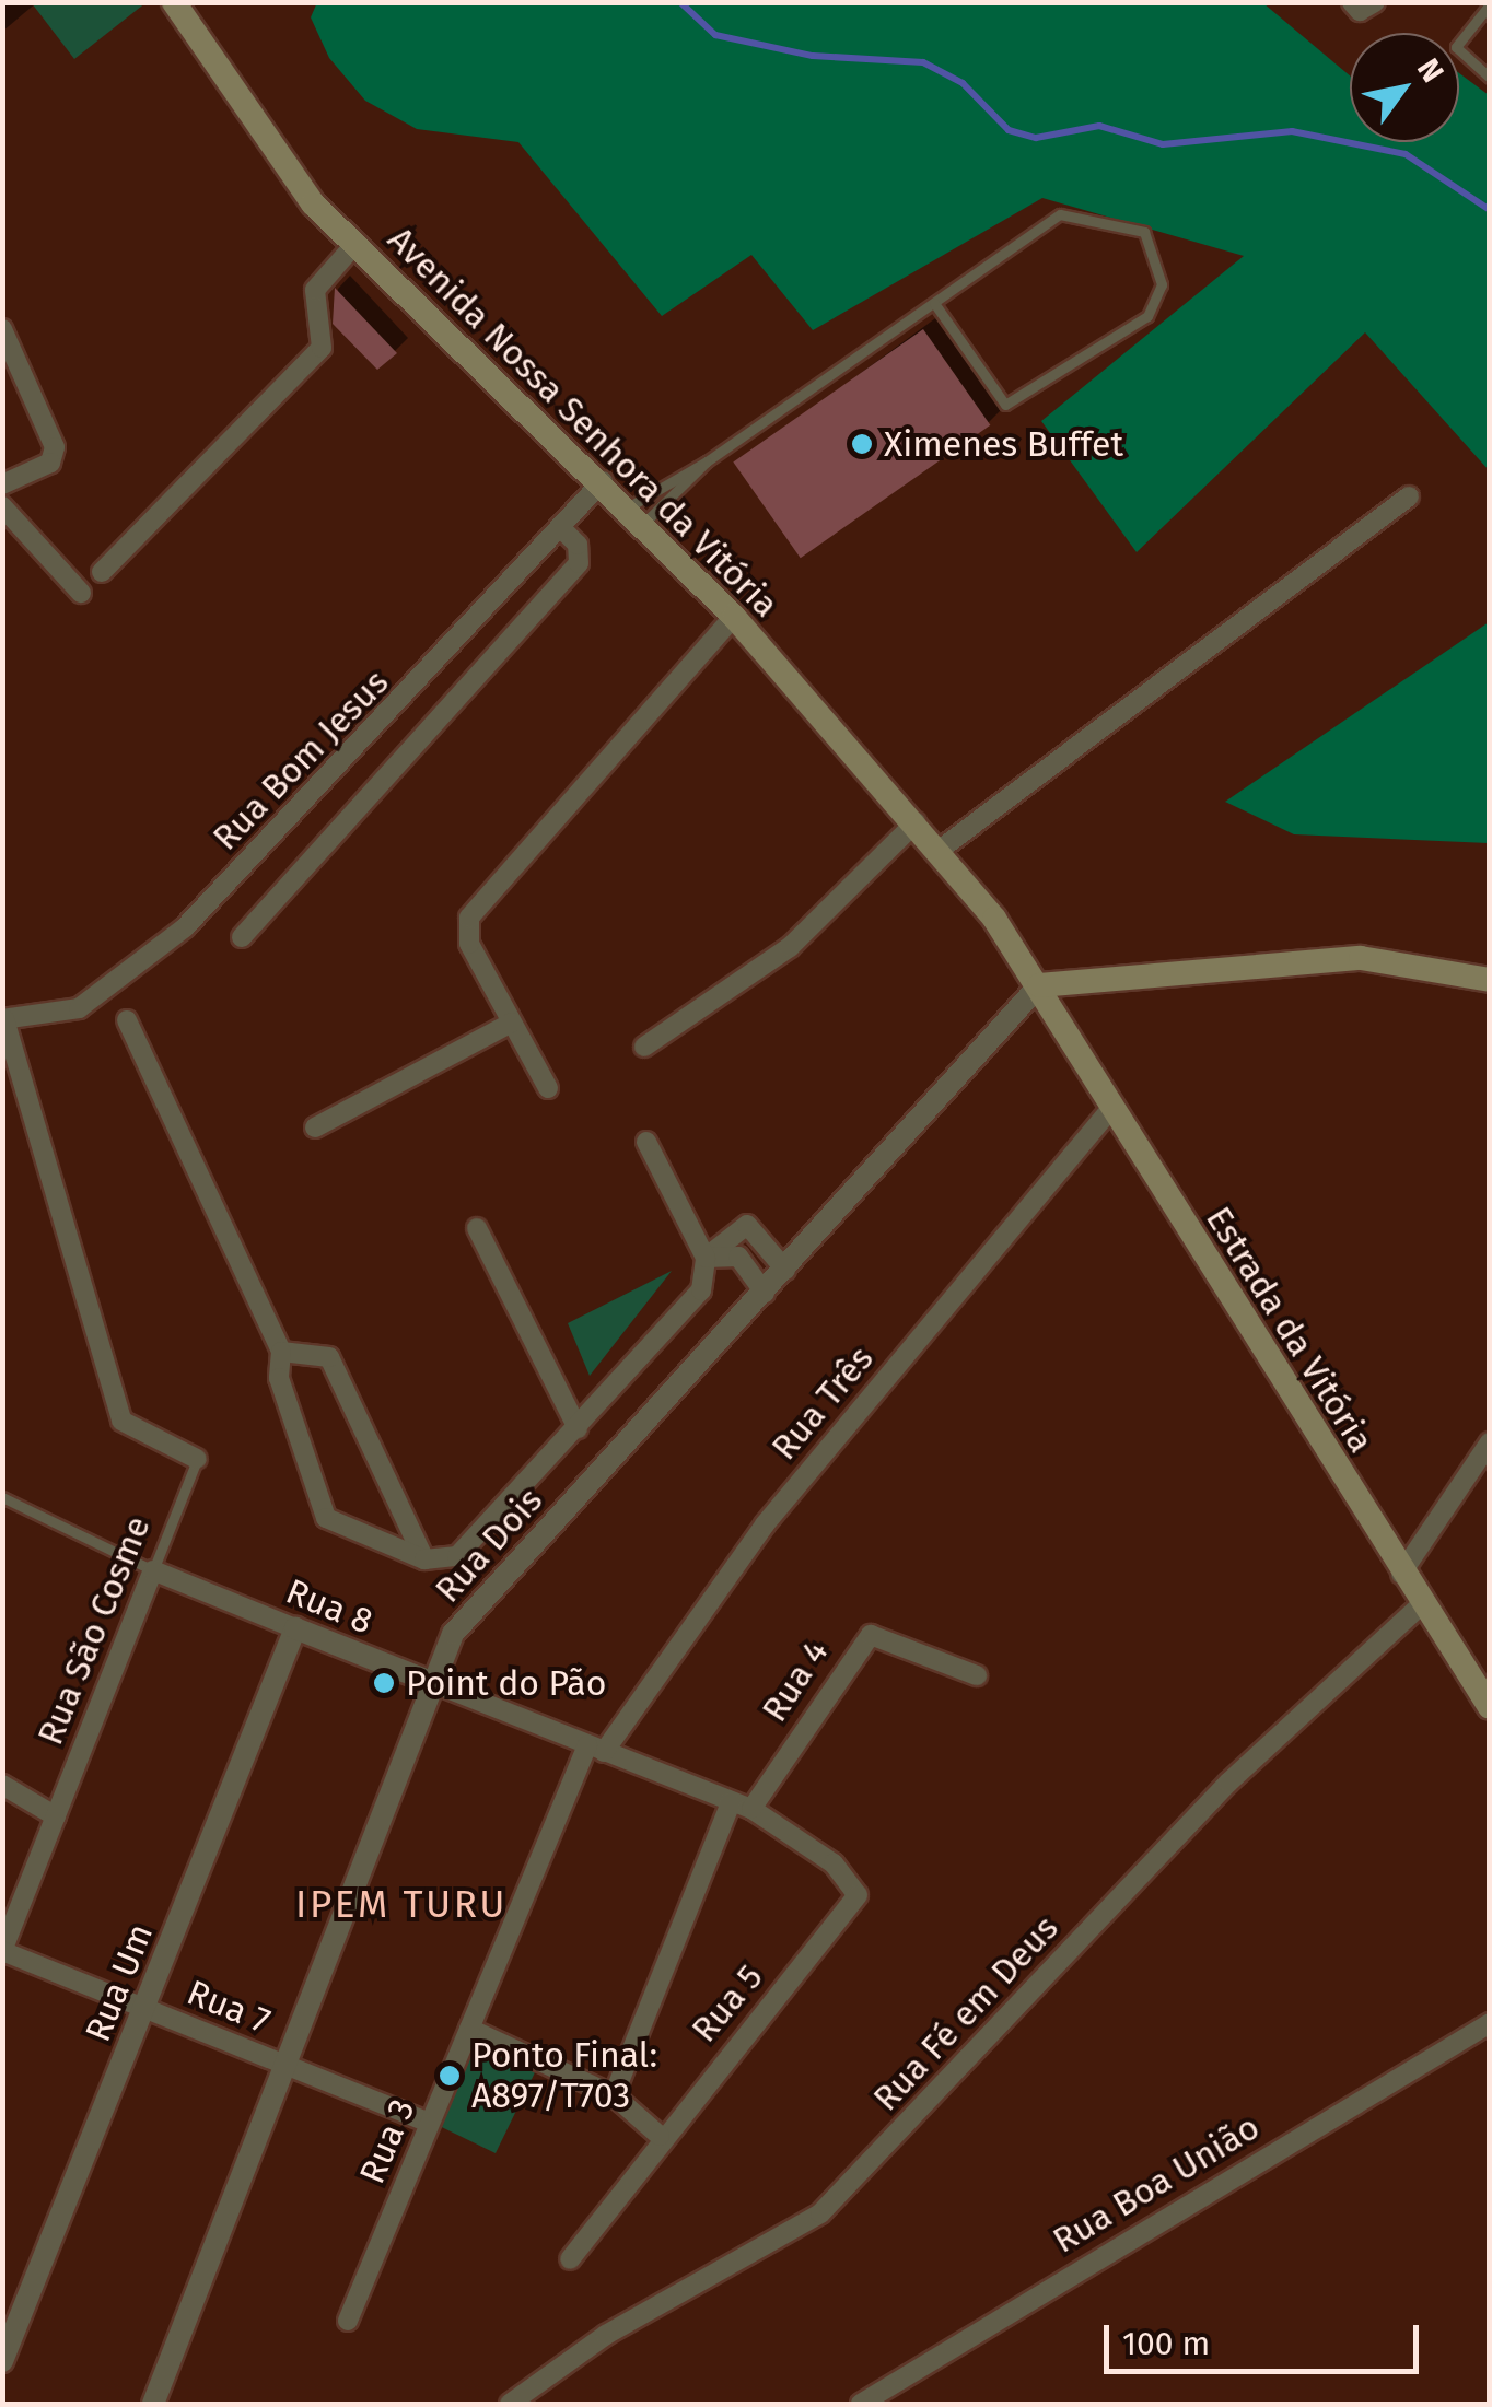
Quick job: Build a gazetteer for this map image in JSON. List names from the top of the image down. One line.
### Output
{"streets":{"main road":["Avenida Nossa Senhora da Vitória","Estrada da Vitória"],"street":["Rua Bom Jesus","Rua Três","Rua Dois","Rua 8","Rua São Cosme","Rua 4","Rua Um","Rua 5","Rua 7","Rua Fé em Deus","Rua 3","Rua Boa União"]},"crossings":[["Avenida Nossa Senhora da Vitória","Rua Bom Jesus"],["Avenida Nossa Senhora da Vitória","Estrada da Vitória"],["Avenida Nossa Senhora da Vitória","Rua Dois"],["Rua Bom Jesus","Rua São Cosme"],["Estrada da Vitória","Rua Três"],["Estrada da Vitória","Rua Dois"],["Estrada da Vitória","Rua Fé em Deus"],["Rua Três","Rua 8"],["Rua Três","Rua 3"],["Rua Dois","Rua 8"],["Rua Dois","Rua 7"],["Rua 8","Rua São Cosme"],["Rua 8","Rua 4"],["Rua 8","Rua Um"],["Rua 8","Rua 5"],["Rua 8","Rua 3"],["Rua São Cosme","Rua 7"],["Rua Um","Rua 7"],["Rua 7","Rua 3"]],"districts":["IPEM TURU"],"places":["Ximenes Buffet","Point do Pão","Ponto Final: A897/T703"],"scale_bar":"100 m","north":"top right"}
